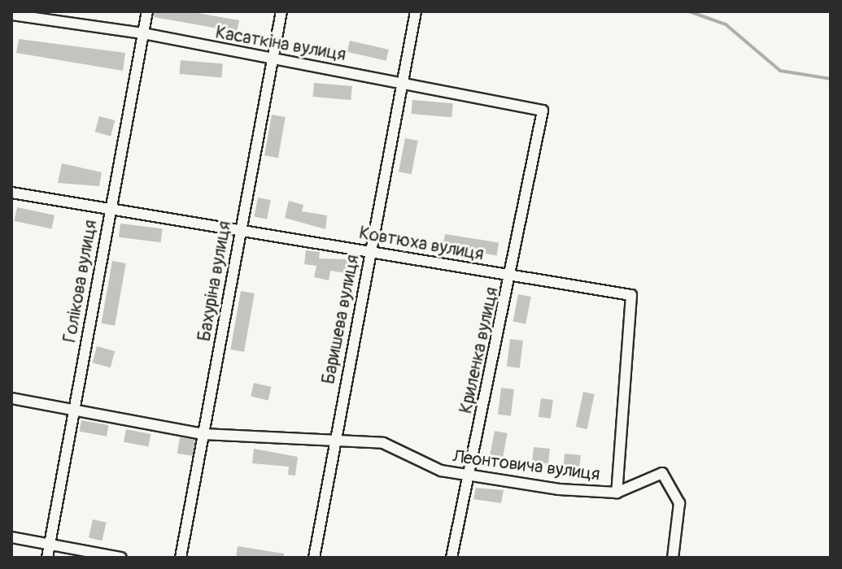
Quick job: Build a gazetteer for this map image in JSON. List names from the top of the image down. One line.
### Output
{"streets":{"street":["Касаткіна вулиця","Ковтюха вулиця","Голікова вулиця","Бахуріна вулиця","Баришева вулиця","Криленка вулиця","Леонтовича вулиця"]},"crossings":[["Касаткіна вулиця","Голікова вулиця"],["Касаткіна вулиця","Бахуріна вулиця"],["Касаткіна вулиця","Баришева вулиця"],["Касаткіна вулиця","Криленка вулиця"],["Ковтюха вулиця","Голікова вулиця"],["Ковтюха вулиця","Бахуріна вулиця"],["Ковтюха вулиця","Баришева вулиця"],["Ковтюха вулиця","Криленка вулиця"],["Ковтюха вулиця","Леонтовича вулиця"],["Голікова вулиця","Леонтовича вулиця"],["Бахуріна вулиця","Леонтовича вулиця"],["Баришева вулиця","Леонтовича вулиця"],["Криленка вулиця","Леонтовича вулиця"]]}
